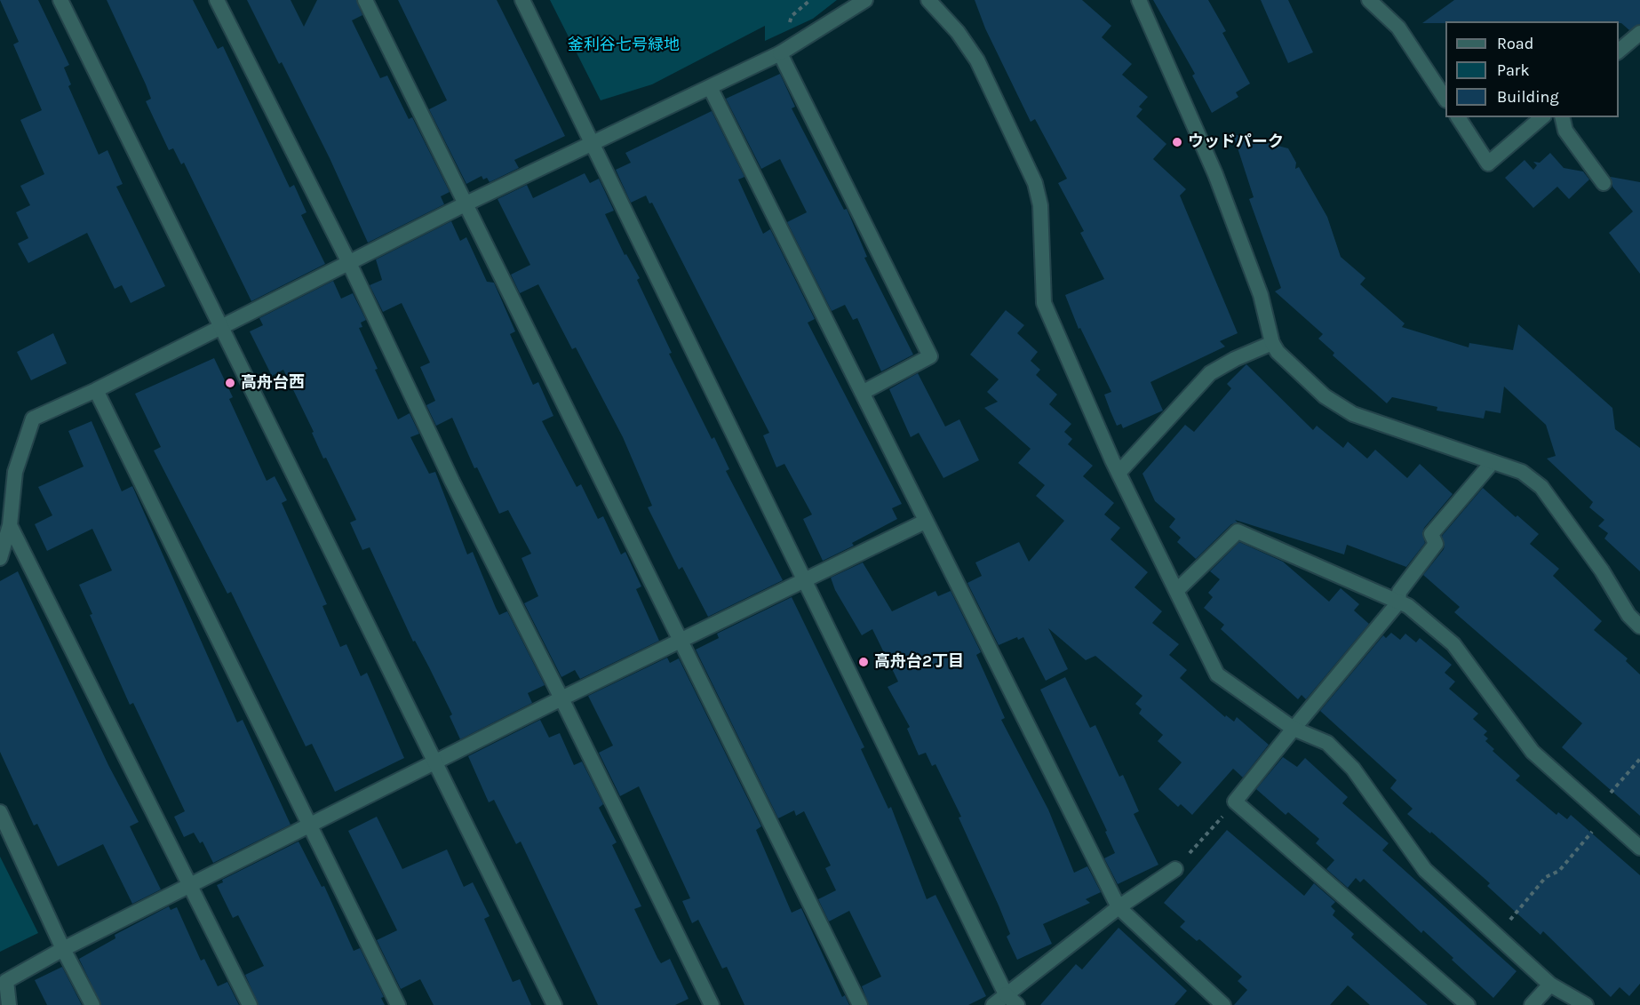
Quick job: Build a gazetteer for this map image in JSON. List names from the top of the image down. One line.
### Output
{"parks":["釜利谷七号緑地"],"places":["ウッドパーク","高舟台西","高舟台2丁目"],"legend":["Road","Park","Building"]}
